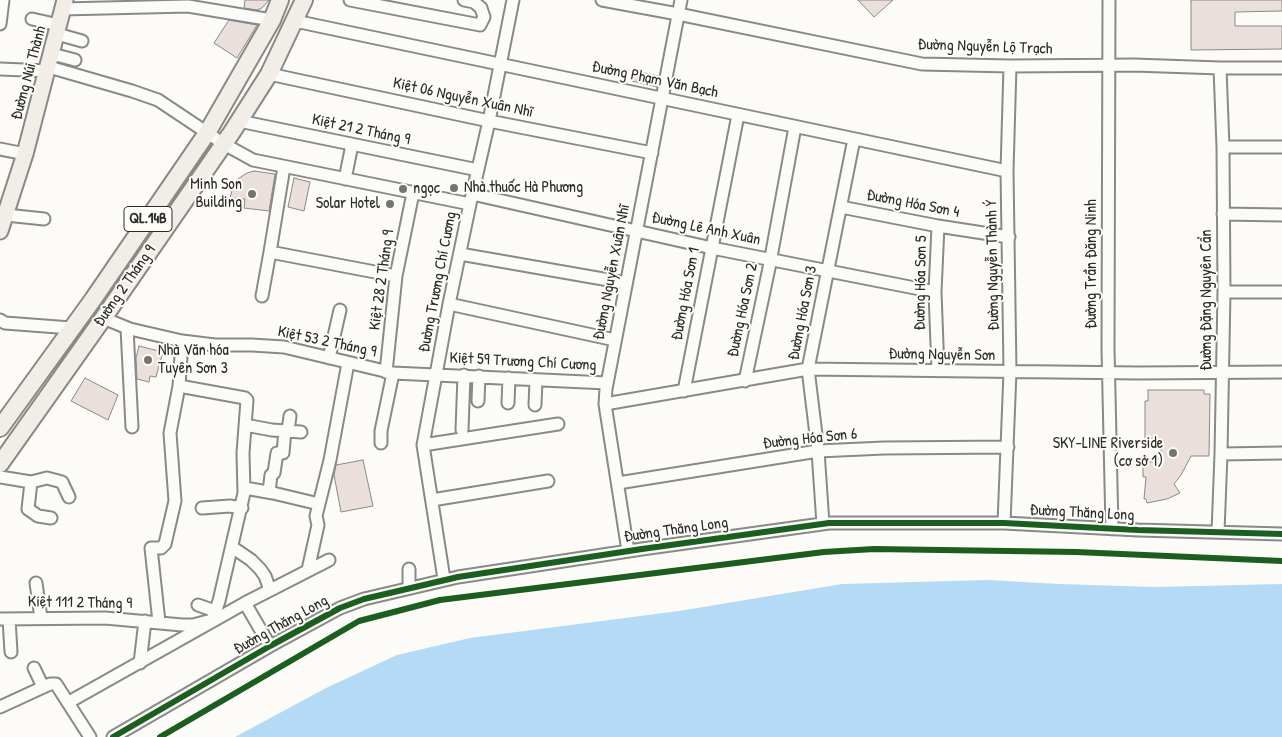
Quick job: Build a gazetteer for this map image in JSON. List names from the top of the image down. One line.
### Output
{"streets":{"highway":["QL.14B","Đường 2 Tháng 9"],"main road":["Đường Núi Thành"],"street":["Đường Nguyễn Lộ Trạch","Đường Phạm Văn Bạch","Kiệt 06 Nguyễn Xuân Nhĩ","Kiệt 21 2 Tháng 9","Đường Hóa Sơn 4","Đường Lê Anh Xuân","Đường Trần Đăng Ninh","Đường Nguyễn Thành Ý","Đường Nguyễn Xuân Nhĩ","Kiệt 28 2 Tháng 9","Đường Trương Chí Cương","Đường Hóa Sơn 5","Đường Hóa Sơn 1","Đường Đặng Nguyên Cẩn","Đường Hóa Sơn 2","Đường Hóa Sơn 3","Kiệt 53 2 Tháng 9","Đường Nguyễn Sơn","Kiệt 59 Trương Chí Cương","Đường Hóa Sơn 6","Đường Thăng Long","Kiệt 111 2 Tháng 9"]},"crossings":[["Đường Nguyễn Lộ Trạch","Đường Trần Đăng Ninh"],["Đường Nguyễn Lộ Trạch","Đường Nguyễn Thành Ý"],["Đường Nguyễn Lộ Trạch","Đường Nguyễn Xuân Nhĩ"],["Đường Nguyễn Lộ Trạch","Đường Đặng Nguyên Cẩn"],["Đường Núi Thành","Đường Trương Chí Cương"],["Đường Phạm Văn Bạch","Đường Nguyễn Thành Ý"],["Đường Phạm Văn Bạch","Đường Nguyễn Xuân Nhĩ"],["Đường Phạm Văn Bạch","Đường 2 Tháng 9"],["Đường Phạm Văn Bạch","Đường Hóa Sơn 1"],["Đường Phạm Văn Bạch","Đường Hóa Sơn 2"],["Đường Phạm Văn Bạch","Đường Hóa Sơn 3"],["Kiệt 06 Nguyễn Xuân Nhĩ","Đường Nguyễn Xuân Nhĩ"],["Kiệt 06 Nguyễn Xuân Nhĩ","Đường 2 Tháng 9"],["Kiệt 21 2 Tháng 9","Đường 2 Tháng 9"],["Đường Hóa Sơn 4","Đường Nguyễn Thành Ý"],["Đường Hóa Sơn 4","Đường Hóa Sơn 5"],["Đường Hóa Sơn 4","Đường Hóa Sơn 3"],["Đường Lê Anh Xuân","Đường Nguyễn Xuân Nhĩ"],["Đường Lê Anh Xuân","Đường Trương Chí Cương"],["Đường Lê Anh Xuân","Đường Hóa Sơn 5"],["Đường Lê Anh Xuân","Đường Hóa Sơn 1"],["Đường Lê Anh Xuân","Đường Hóa Sơn 2"],["Đường Lê Anh Xuân","Đường Hóa Sơn 3"],["Đường Trần Đăng Ninh","Đường Nguyễn Sơn"],["Đường Trần Đăng Ninh","Đường Thăng Long"],["Đường Nguyễn Thành Ý","Đường Nguyễn Sơn"],["Đường Nguyễn Thành Ý","Đường Hóa Sơn 6"],["Đường Nguyễn Thành Ý","Đường Thăng Long"],["Đường Nguyễn Xuân Nhĩ","Đường Nguyễn Sơn"],["Đường Nguyễn Xuân Nhĩ","Kiệt 59 Trương Chí Cương"],["Đường Nguyễn Xuân Nhĩ","Đường Hóa Sơn 6"],["Đường Nguyễn Xuân Nhĩ","Đường Thăng Long"],["Kiệt 28 2 Tháng 9","Đường Trương Chí Cương"],["Kiệt 28 2 Tháng 9","Kiệt 53 2 Tháng 9"],["Đường Trương Chí Cương","Đường 2 Tháng 9"],["Đường Trương Chí Cương","Kiệt 53 2 Tháng 9"],["Đường Trương Chí Cương","Kiệt 59 Trương Chí Cương"],["Đường Trương Chí Cương","Đường Thăng Long"],["Đường Hóa Sơn 5","Đường Nguyễn Sơn"],["Đường 2 Tháng 9","Kiệt 53 2 Tháng 9"],["Đường Hóa Sơn 1","Đường Nguyễn Sơn"],["Đường Đặng Nguyên Cẩn","Đường Nguyễn Sơn"],["Đường Đặng Nguyên Cẩn","Đường Thăng Long"],["Đường Hóa Sơn 2","Đường Nguyễn Sơn"],["Đường Hóa Sơn 3","Đường Nguyễn Sơn"],["Đường Hóa Sơn 3","Đường Hóa Sơn 6"],["Đường Hóa Sơn 3","Đường Thăng Long"],["Kiệt 53 2 Tháng 9","Kiệt 59 Trương Chí Cương"]],"places":["Nhà thuốc Hà Phương","ngọc","Minh Son Building","Solar Hotel","Nhà Văn hóa Tuyên Sơn 3","SKY-LINE Riverside (cơ sở 1)"]}
